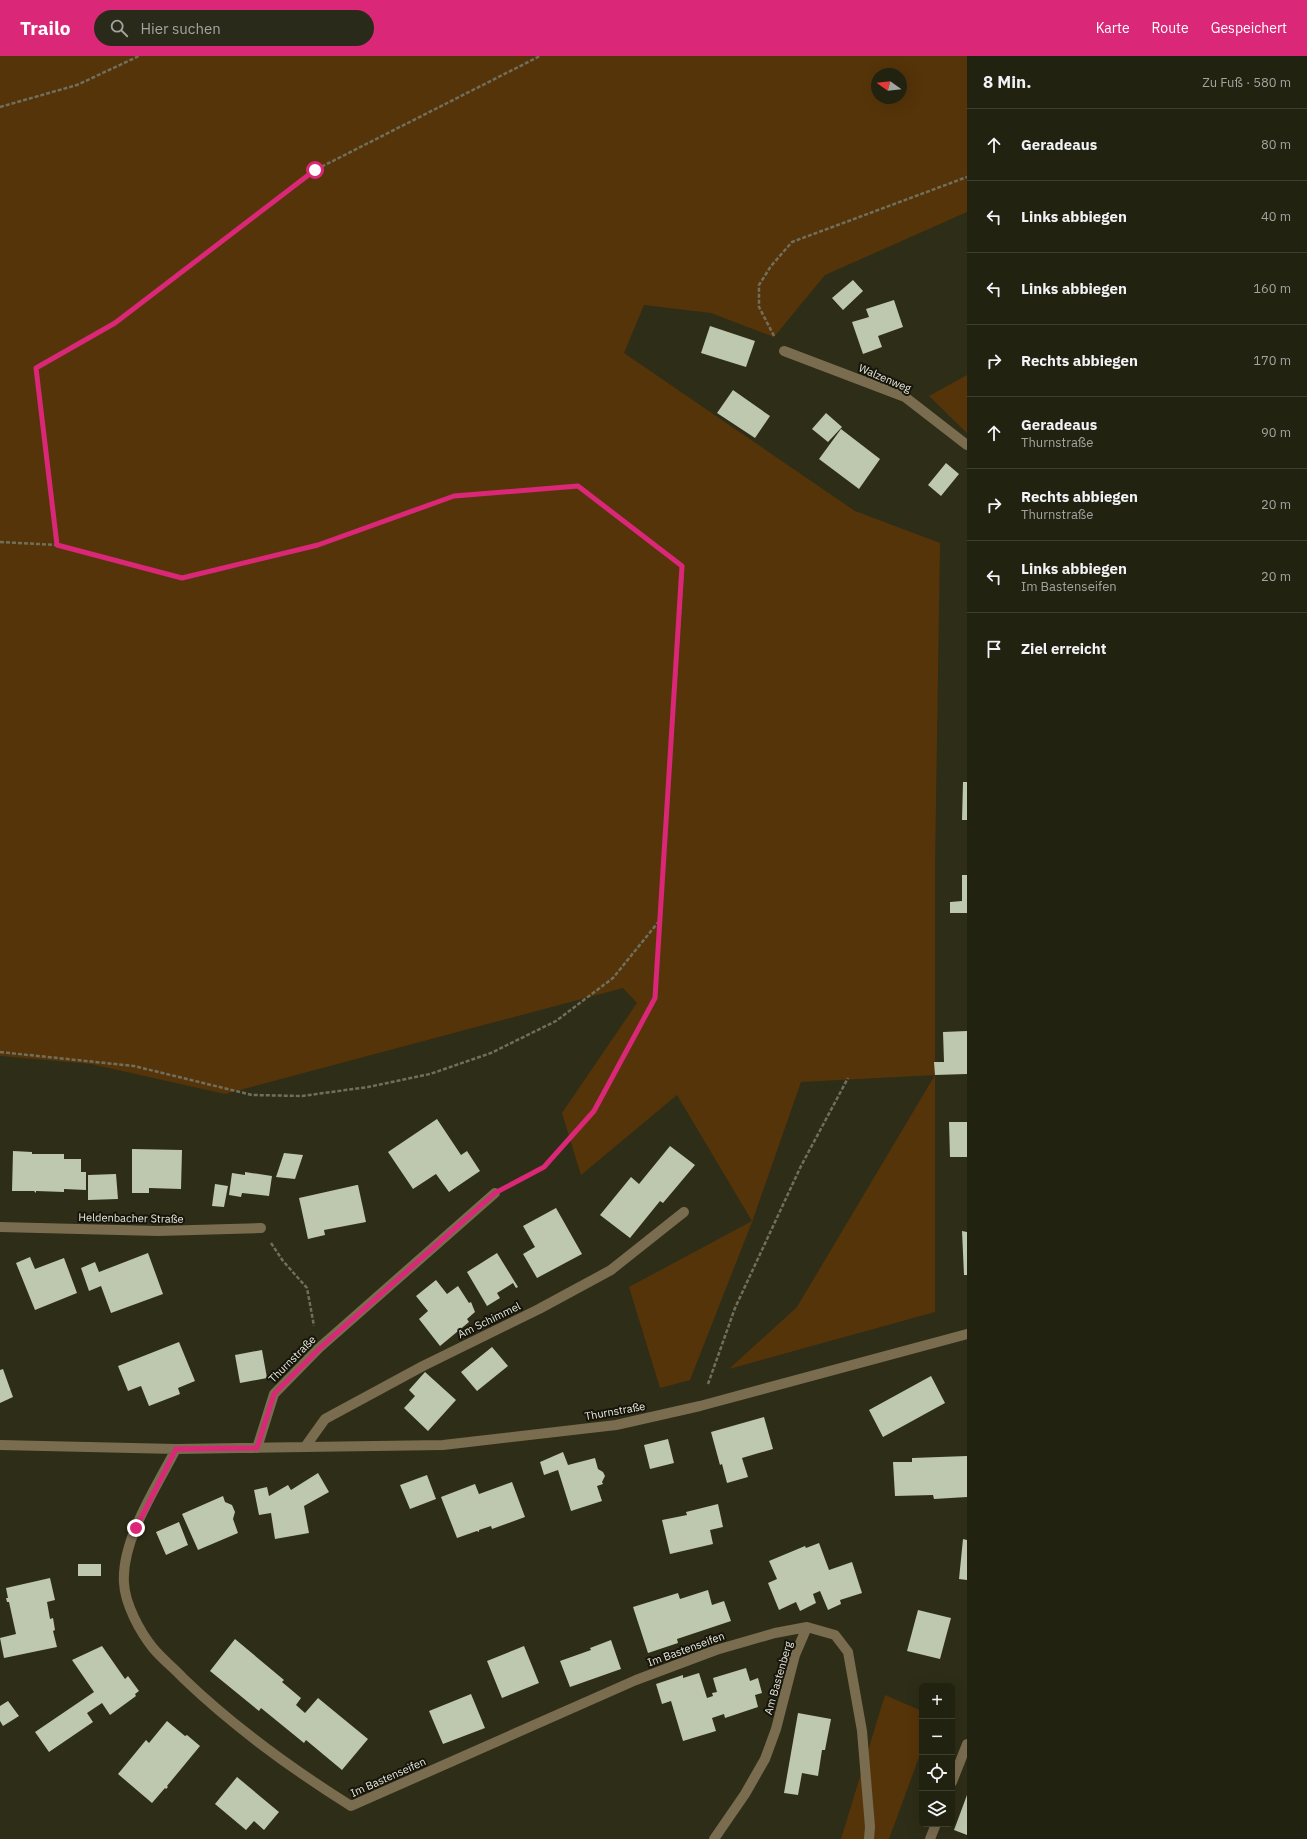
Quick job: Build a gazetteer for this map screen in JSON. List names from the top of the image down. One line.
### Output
{"streets":{"street":["Walzenweg","Heldenbacher Straße","Am Schimmel","Thurnstraße","Im Bastenseifen","Am Bastenberg"]},"crossings":[["Am Schimmel","Thurnstraße"],["Thurnstraße","Im Bastenseifen"],["Im Bastenseifen","Am Bastenberg"]],"north":"left","page":{"header":"Trailo","search":"Hier suchen","nav":["Karte","Route","Gespeichert"],"heading":["8 Min.","Zu Fuß · 580 m"],"list":[["Geradeaus","80 m"],["Links abbiegen","40 m"],["Links abbiegen","160 m"],["Rechts abbiegen","170 m"],["Geradeaus","Thurnstraße","90 m"],["Rechts abbiegen","Thurnstraße","20 m"],["Links abbiegen","Im Bastenseifen","20 m"],"Ziel erreicht"],"map_buttons":["+","−"]}}
